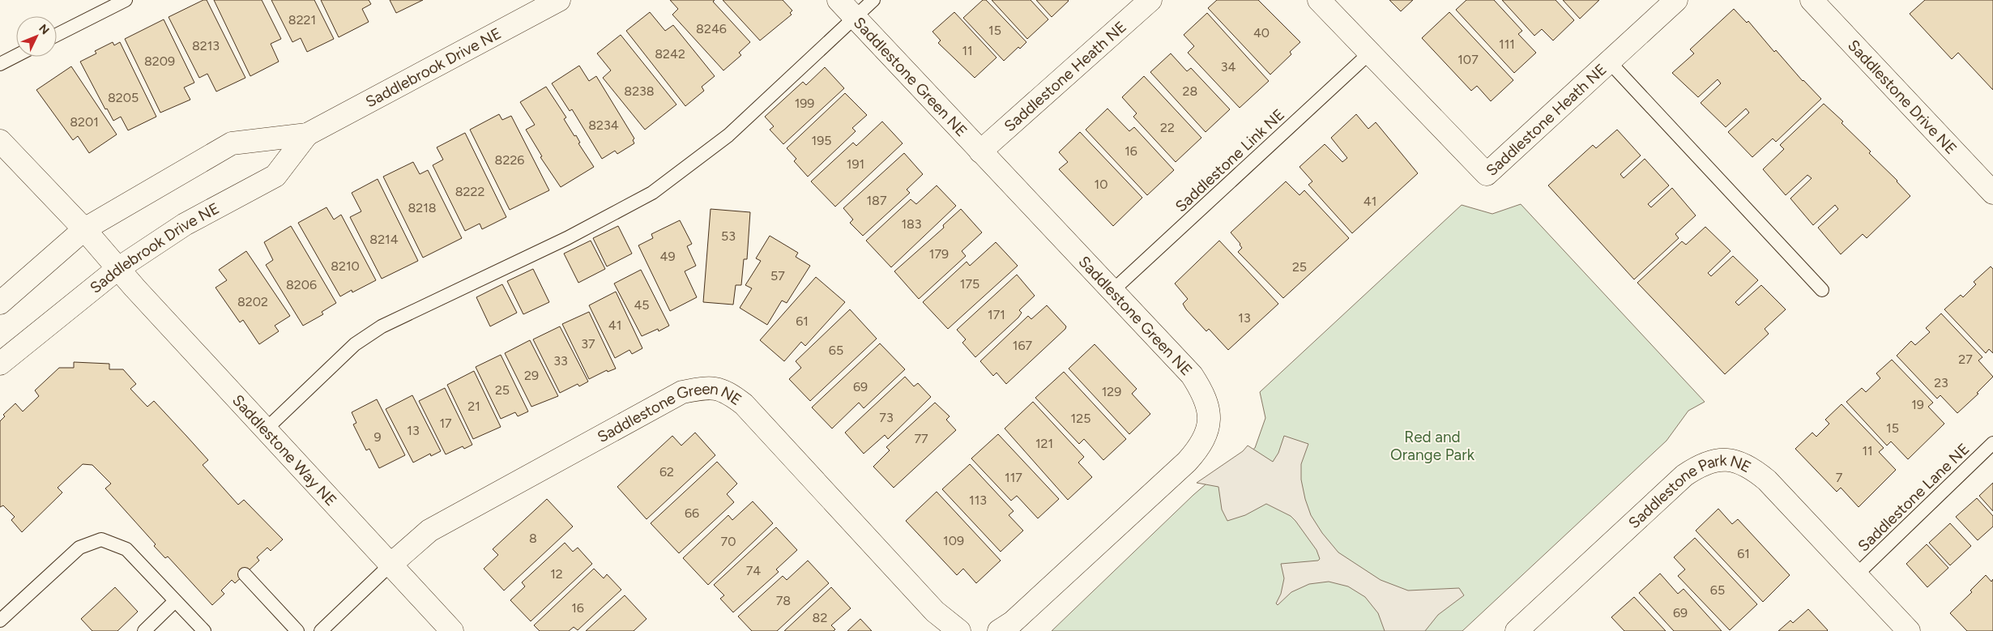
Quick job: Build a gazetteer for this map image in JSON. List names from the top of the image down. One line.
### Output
{"streets":{"street":["Saddlebrook Drive NE","Saddlestone Heath NE","Saddlestone Green NE","Saddlestone Drive NE","Saddlestone Way NE","Saddlestone Park NE"],"lane":["Saddlestone Link NE","Saddlestone Lane NE"]},"crossings":[["Saddlebrook Drive NE","Saddlestone Way NE"],["Saddlestone Heath NE","Saddlestone Green NE"],["Saddlestone Heath NE","Saddlestone Link NE"],["Saddlestone Green NE","Saddlestone Link NE"],["Saddlestone Green NE","Saddlestone Way NE"],["Saddlestone Lane NE","Saddlestone Park NE"]],"parks":["Red and Orange Park"],"house_numbers":["8221","8246","15","40","111","8213","11","8242","107","8209","34","8238","28","8205","199","8201","8234","22","195","16","8226","191","10","8222","187","41","8218","183","53","8214","179","49","8210","25","57","175","8206","8202","45","171","13","61","41","37","167","65","27","33","29","23","69","25","129","19","21","73","125","17","15","13","9","77","121","11","62","117","7","113","66","8","109","70","61","74","12","65","78","16","69","82"],"north":"top right"}
